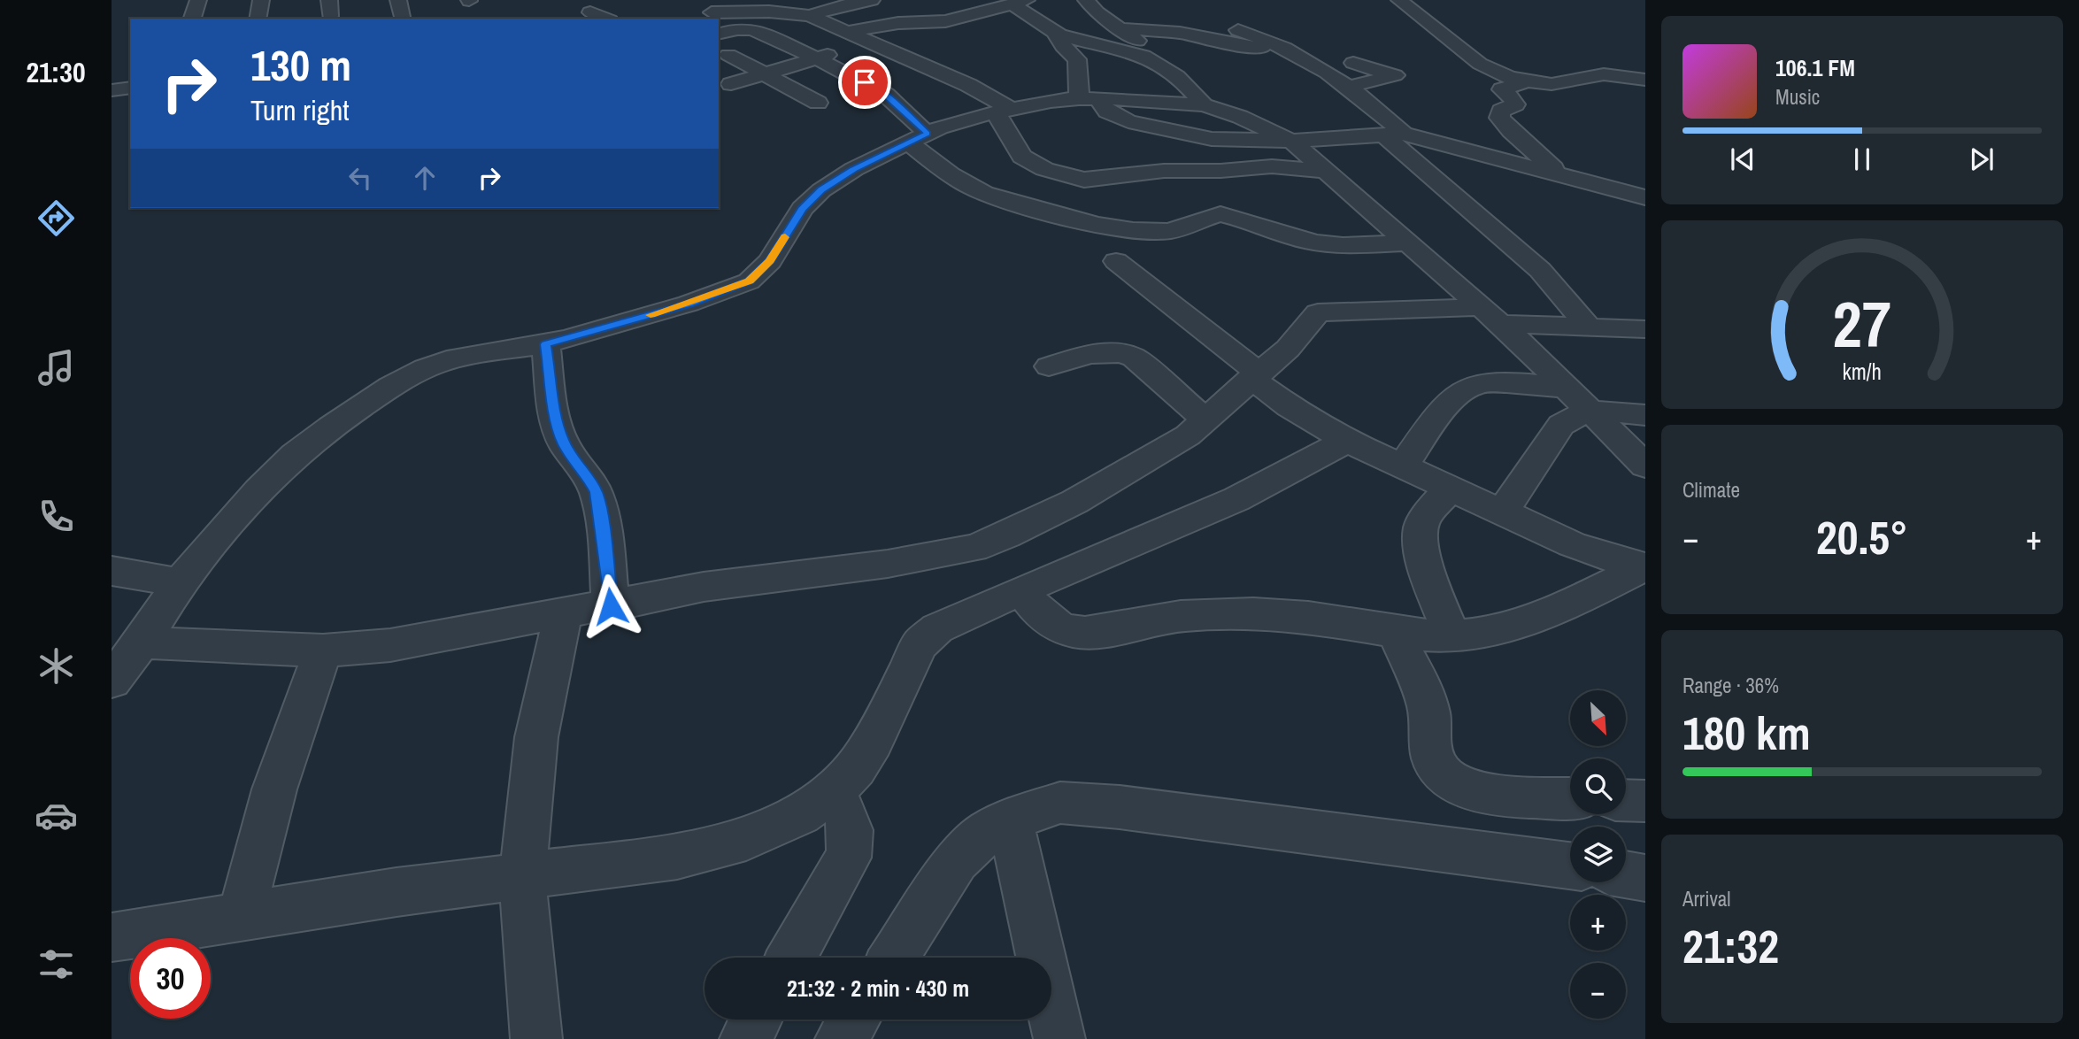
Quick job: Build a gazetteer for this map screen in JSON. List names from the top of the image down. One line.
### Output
{"north":"bottom right","page":{"tabs":"21:30","turn":["130 m","Turn right"],"song":["106.1 FM","Music"],"tile":["Climate",["Range · 36%","180 km"],["Arrival","21:32"]],"heat":["−","20.5°","+"],"map_buttons":["+","−"],"limit":"30","trip":"21:32 · 2 min · 430 m","gauge":["27","km/h"]}}
